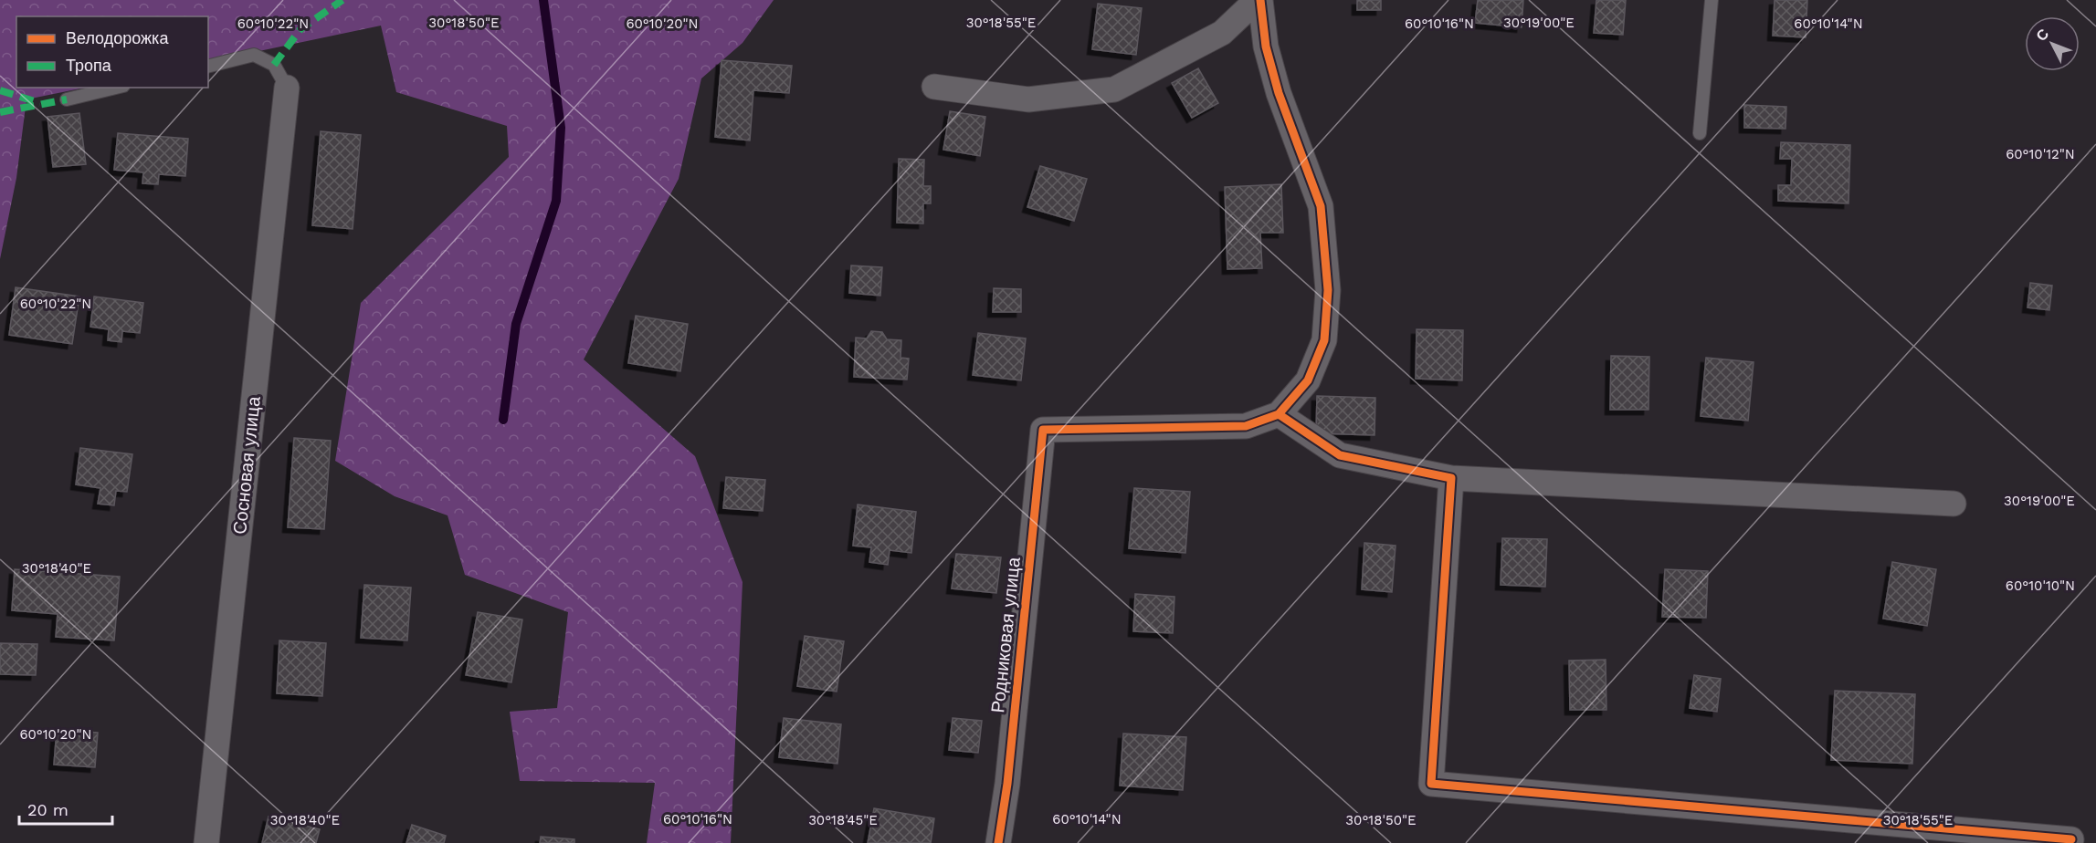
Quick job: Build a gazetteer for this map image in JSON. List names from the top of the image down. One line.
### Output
{"streets":{"street":["Сосновая улица","Родниковая улица"]},"legend":["Велодорожка","Тропа"],"scale_bar":"20 m","north":"top left","coordinates":["30°18'50\"E","30°18'55\"E","30°19'00\"E","60°10'22\"N","60°10'20\"N","60°10'16\"N","60°10'14\"N","60°10'12\"N","30°18'40\"E","60°10'10\"N","30°18'45\"E"]}
